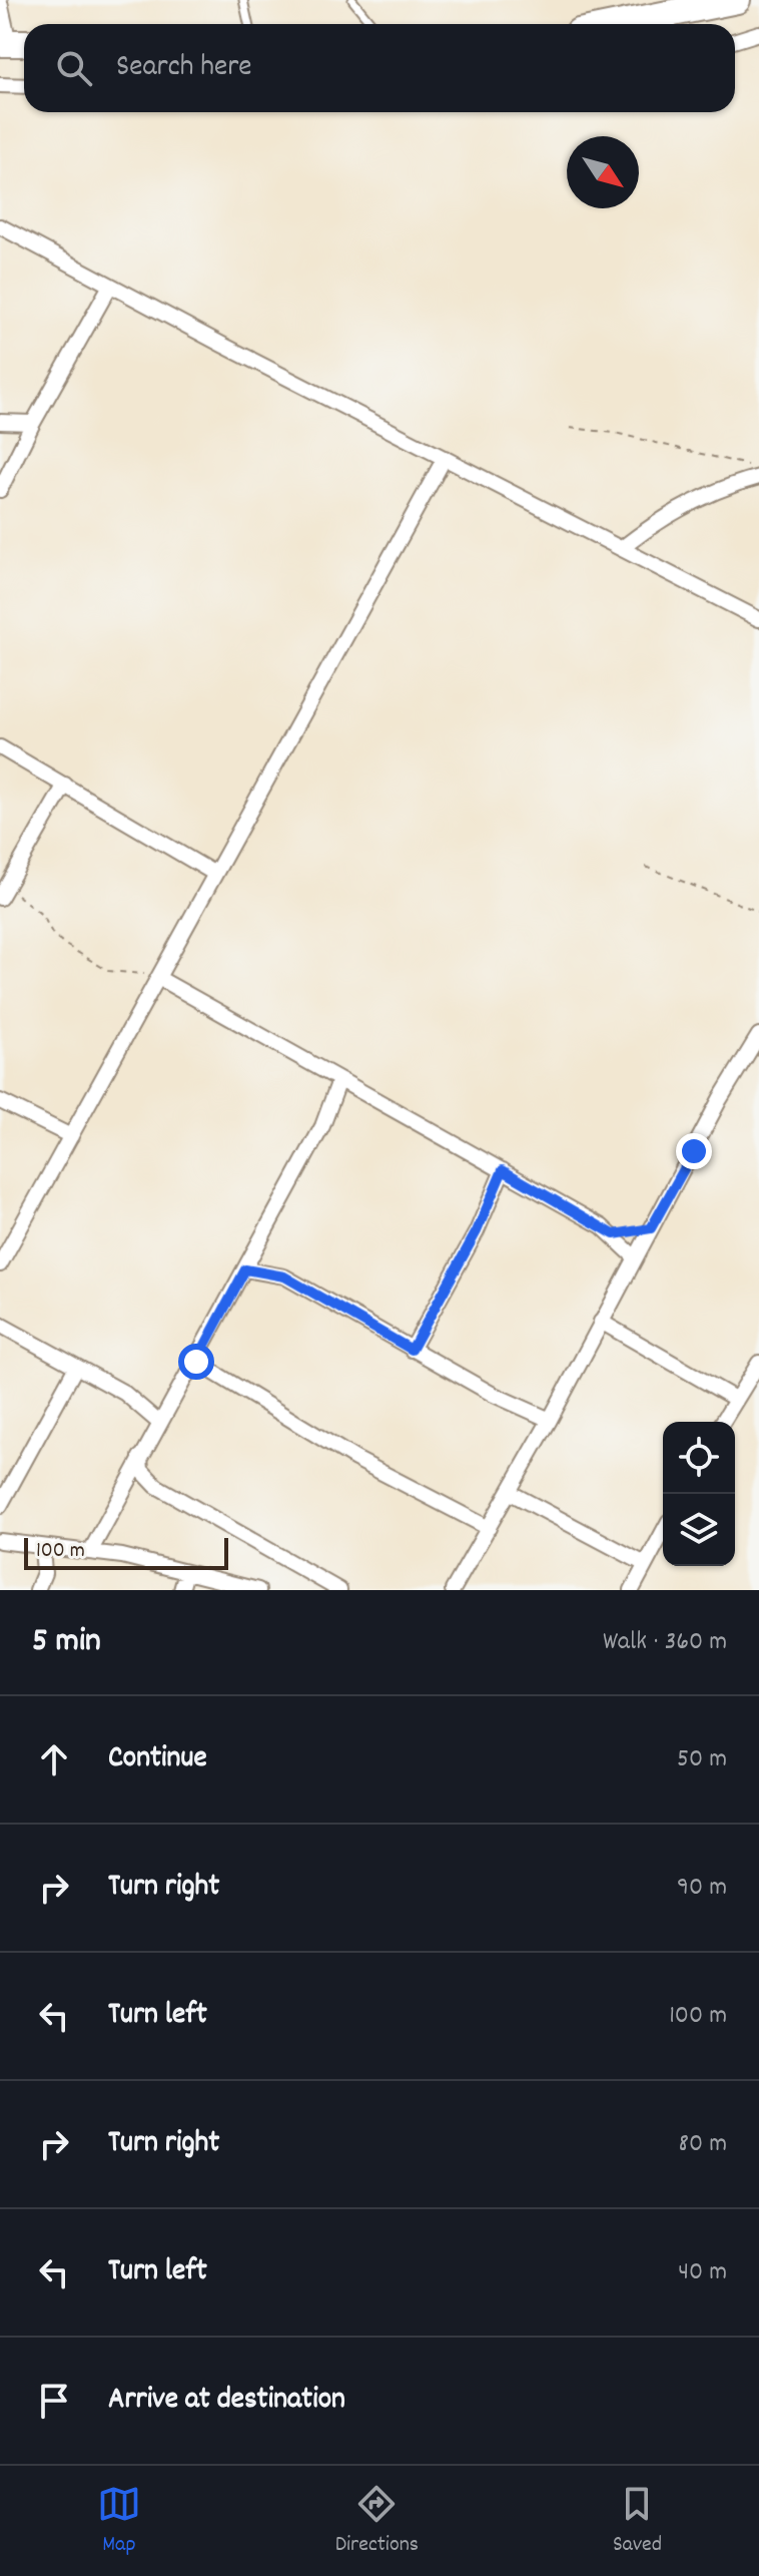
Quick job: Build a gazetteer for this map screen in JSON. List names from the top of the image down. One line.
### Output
{"scale_bar":"100 m","north":"bottom right","page":{"search":"Search here","scale":"100 m","heading":["5 min","Walk · 360 m"],"list":[["Continue","50 m"],["Turn right","90 m"],["Turn left","100 m"],["Turn right","80 m"],["Turn left","40 m"],"Arrive at destination"],"nav":["Map","Directions","Saved"]}}
